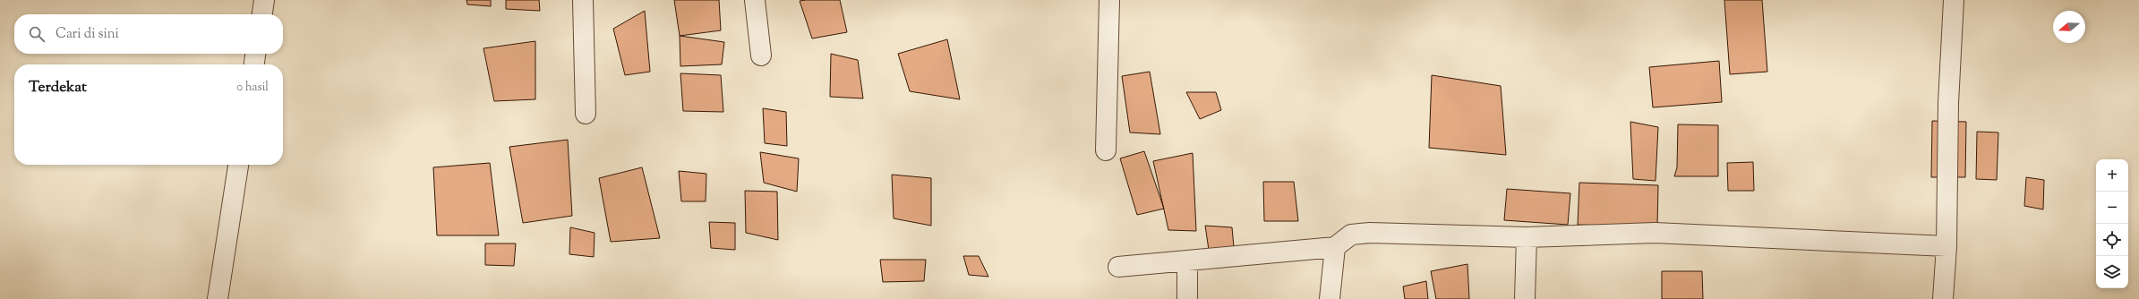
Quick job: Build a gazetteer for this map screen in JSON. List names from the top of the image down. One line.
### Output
{"north":"left","page":{"search":"Cari di sini","heading":["Terdekat","0 hasil"],"map_buttons":["+","−"]}}
